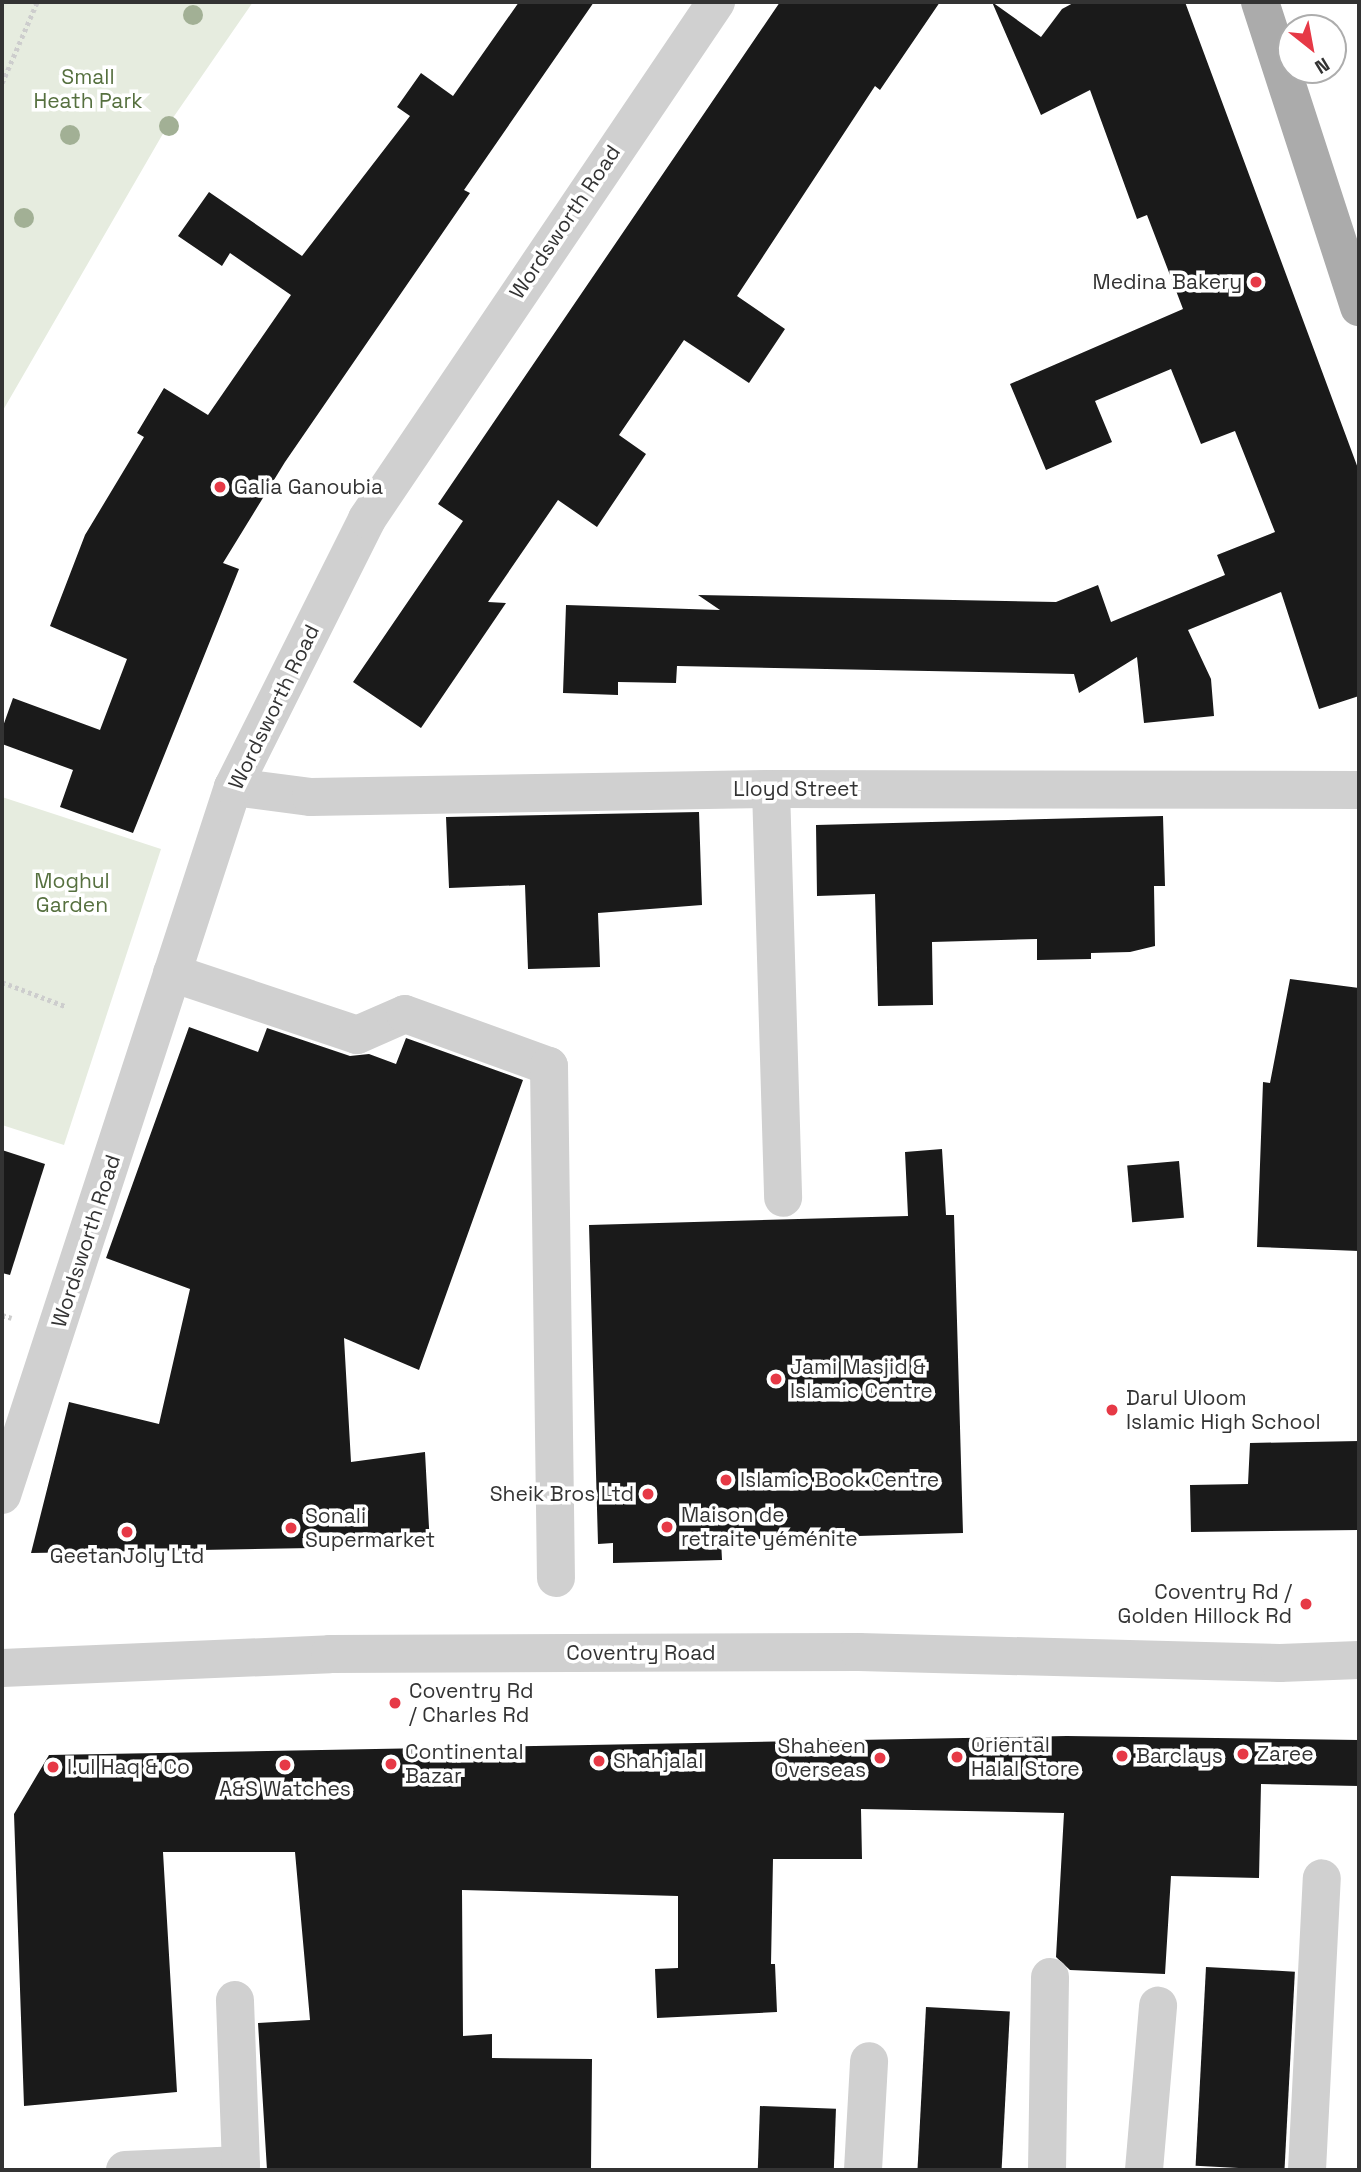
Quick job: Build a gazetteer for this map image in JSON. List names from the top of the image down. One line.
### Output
{"streets":{"street":["Wordsworth Road","Lloyd Street","Coventry Road"]},"crossings":[["Wordsworth Road","Lloyd Street"]],"parks":["Small Heath Park","Moghul Garden"],"places":["Medina Bakery","Galia Ganoubia","Jami Masjid & Islamic Centre","Darul Uloom Islamic High School","Islamic Book Centre","Sheik Bros Ltd","Maison de retraite yéménite","Sonali Supermarket","GeetanJoly Ltd","Coventry Rd / Golden Hillock Rd","Coventry Rd / Charles Rd","Zaree","Barclays","Oriental Halal Store","Shaheen Overseas","Shahjalal","Continental Bazar","A&S Watches","I.ul Haq & Co"],"north":"bottom right"}
